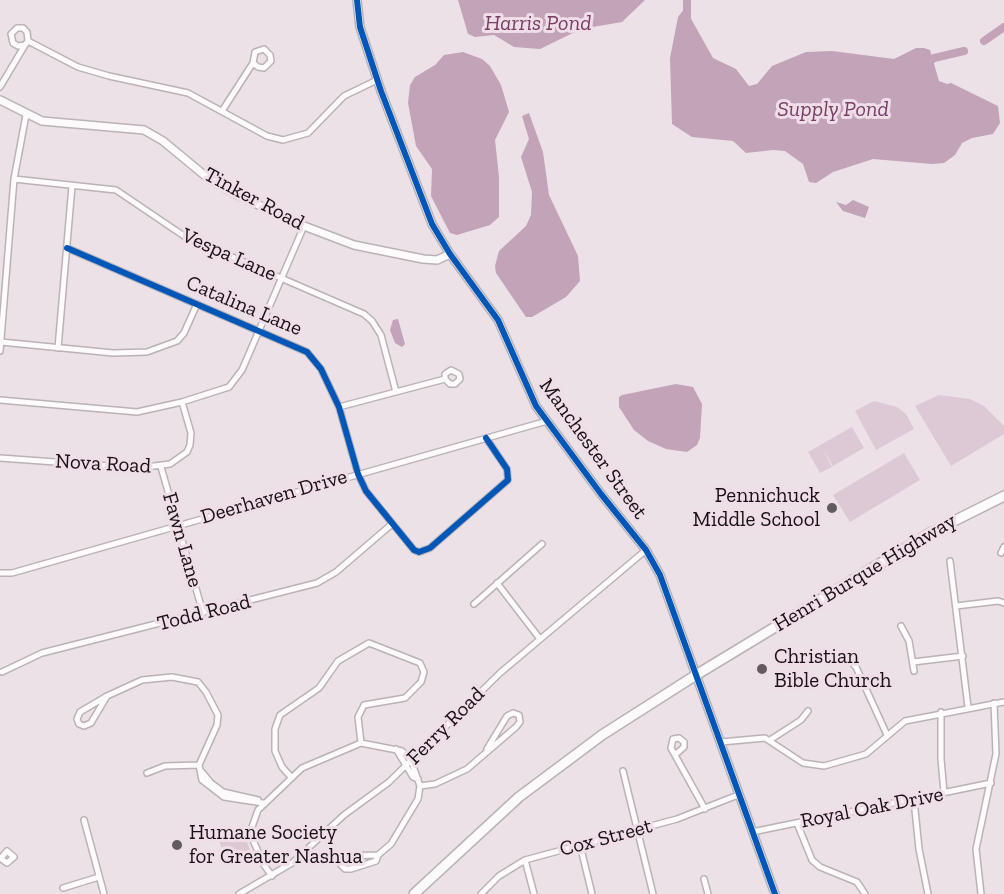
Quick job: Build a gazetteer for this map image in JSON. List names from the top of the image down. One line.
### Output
{"streets":{"main road":["Henri Burque Highway"],"street":["Tinker Road","Vespa Lane","Catalina Lane","Manchester Street","Nova Road","Deerhaven Drive","Fawn Lane","Todd Road","Ferry Road","Royal Oak Drive","Cox Street"]},"crossings":[["Tinker Road","Manchester Street"],["Catalina Lane","Deerhaven Drive"],["Catalina Lane","Todd Road"],["Manchester Street","Deerhaven Drive"],["Manchester Street","Henri Burque Highway"],["Manchester Street","Ferry Road"],["Manchester Street","Royal Oak Drive"],["Manchester Street","Cox Street"],["Nova Road","Fawn Lane"],["Deerhaven Drive","Fawn Lane"],["Fawn Lane","Todd Road"]],"water":["Harris Pond","Supply Pond"],"places":["Pennichuck Middle School","Christian Bible Church","Humane Society for Greater Nashua"]}
